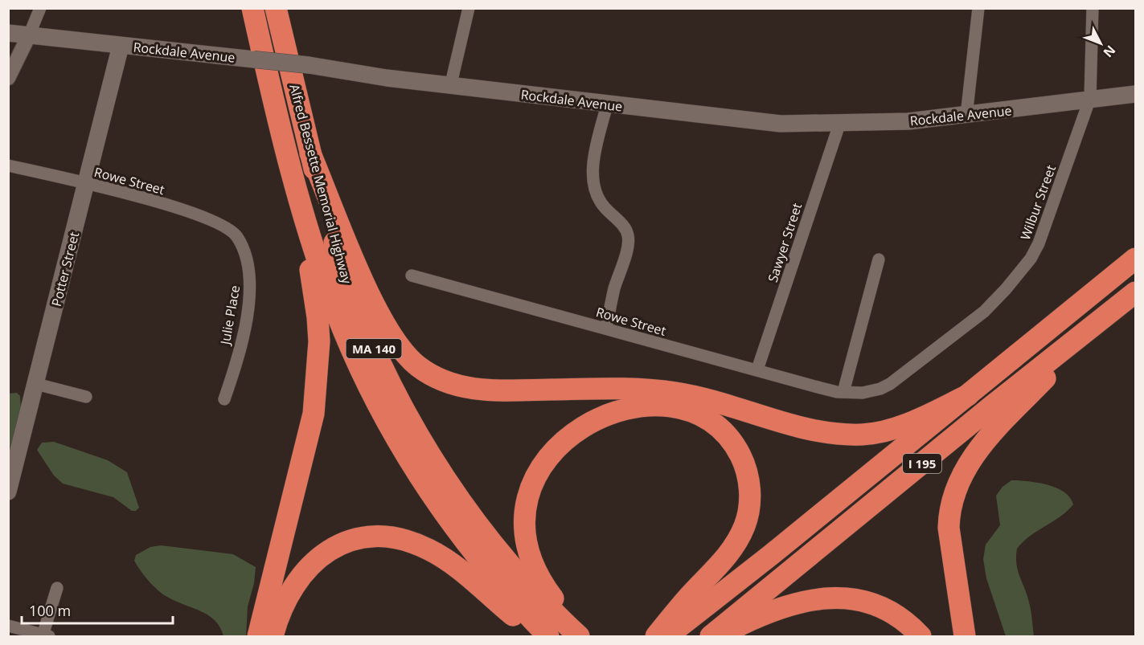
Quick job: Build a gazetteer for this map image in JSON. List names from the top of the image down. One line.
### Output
{"streets":{"highway":["Alfred Bessette Memorial Highway","MA 140","I 195"],"main road":["Rockdale Avenue","Potter Street"],"street":["Rowe Street","Wilbur Street","Sawyer Street","Julie Place"]},"crossings":[["Rockdale Avenue","Wilbur Street"],["Rockdale Avenue","Sawyer Street"],["Rockdale Avenue","Potter Street"],["Rowe Street","Wilbur Street"],["Rowe Street","Sawyer Street"],["Rowe Street","Potter Street"],["Rowe Street","Julie Place"]],"scale_bar":"100 m","north":"bottom right"}
